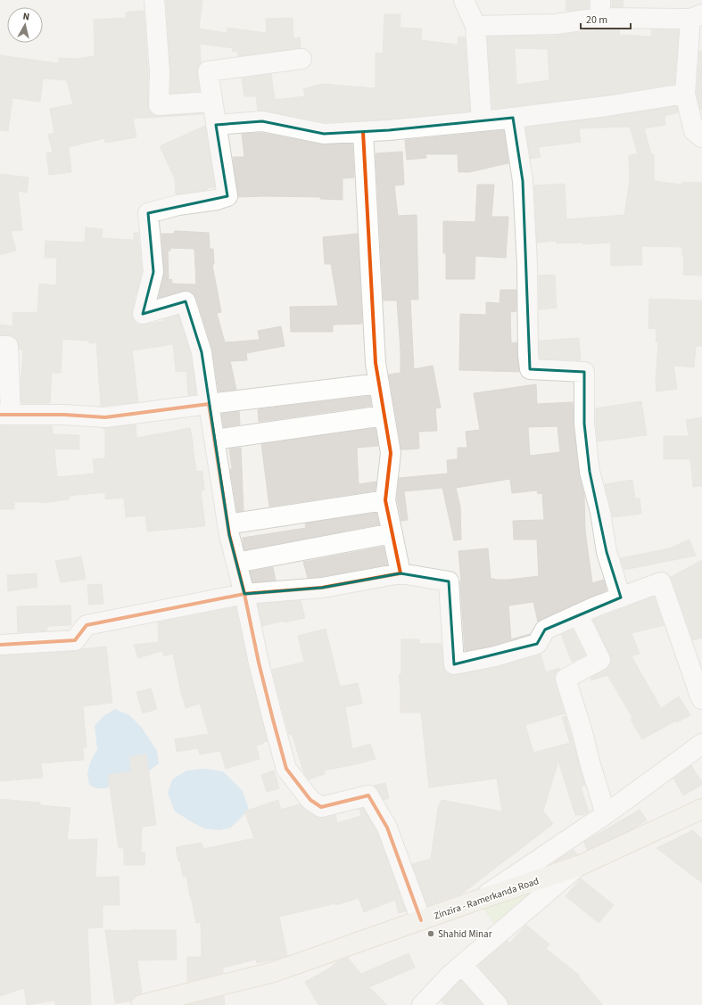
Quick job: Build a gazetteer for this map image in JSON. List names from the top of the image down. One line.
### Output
{"streets":{"main road":["Zinzira - Ramerkanda Road"]},"places":["Shahid Minar"],"scale_bar":"20 m","north":"top"}
